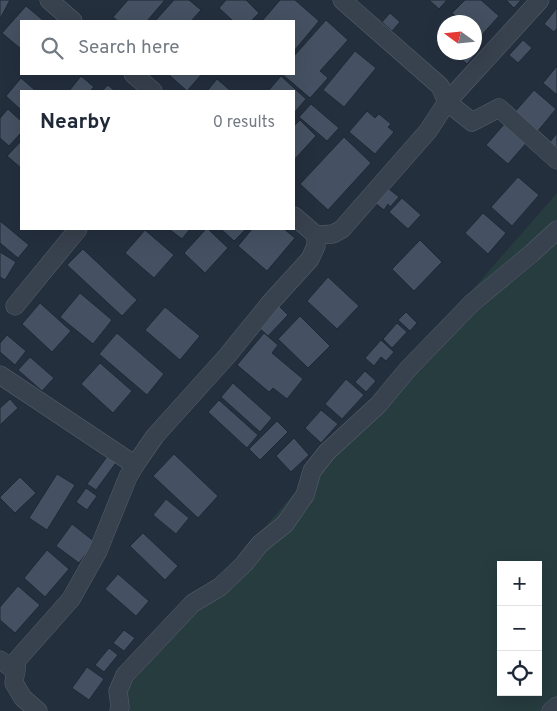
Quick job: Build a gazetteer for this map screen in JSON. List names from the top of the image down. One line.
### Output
{"north":"left","page":{"search":"Search here","heading":["Nearby","0 results"],"map_buttons":["+","−"]}}
